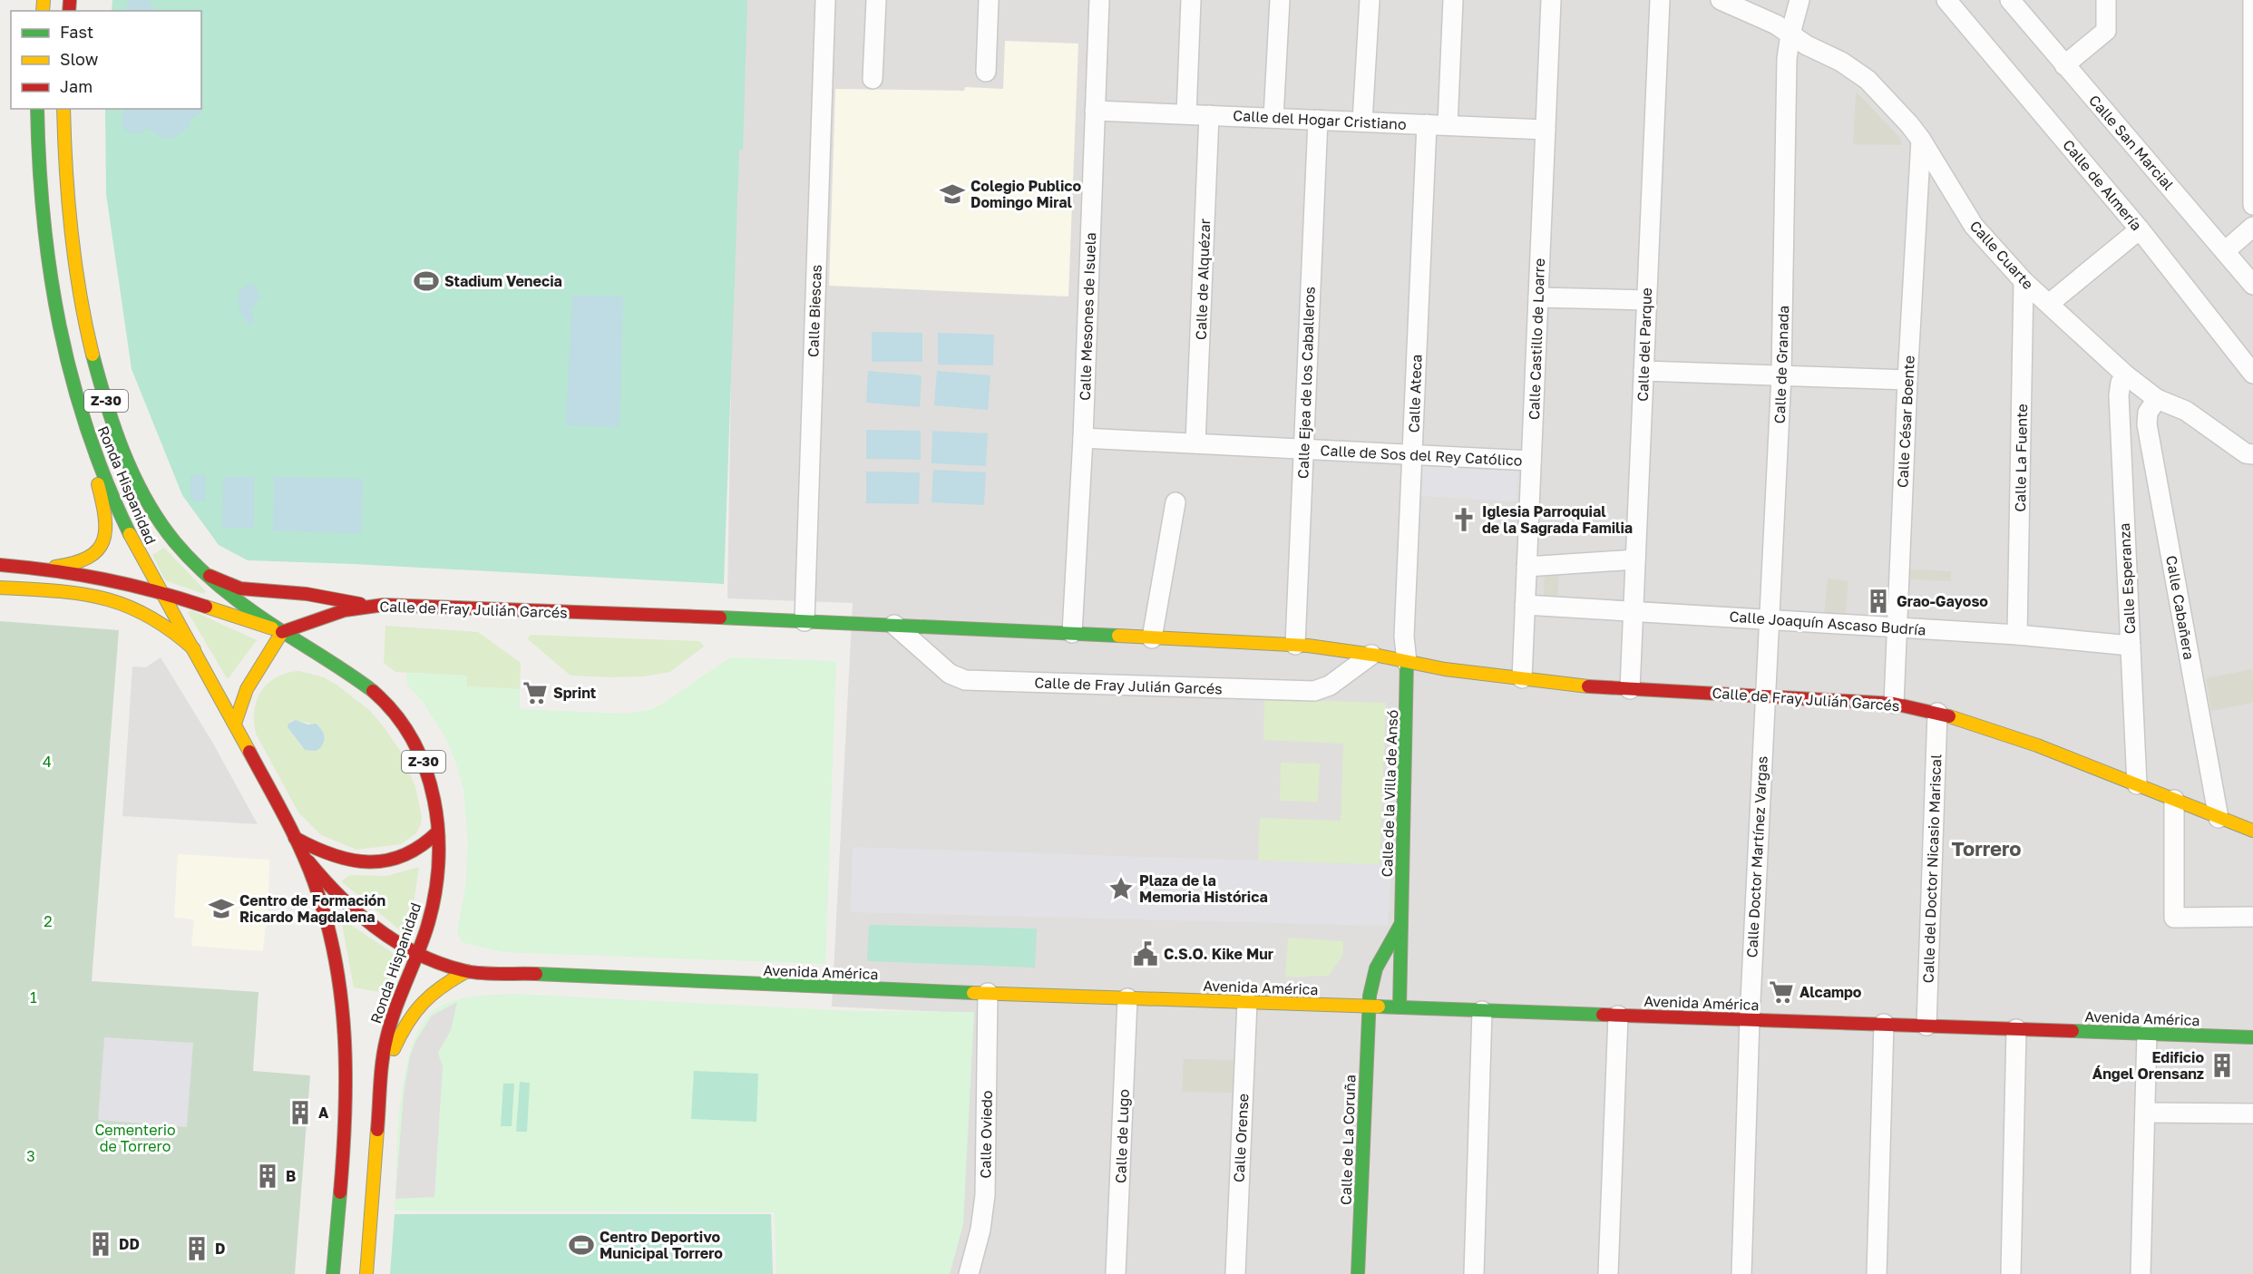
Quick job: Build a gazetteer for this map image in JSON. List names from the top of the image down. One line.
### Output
{"streets":{"main road":["Z-30","Ronda Hispanidad","Calle de Fray Julián Garcés","Calle de la Villa de Ansó","Avenida América","Calle de La Coruña"],"street":["Calle del Hogar Cristiano","Calle San Marcial","Calle de Almería","Calle Cuarte","Calle de Alquézar","Calle Biescas","Calle Mesones de Isuela","Calle Castillo de Loarre","Calle del Parque","Calle de Granada","Calle Ejea de los Caballeros","Calle Ateca","Calle César Boente","Calle de Sos del Rey Católico","Calle La Fuente","Calle Esperanza","Calle Cabañera","Calle Joaquín Ascaso Budría","Calle Doctor Martínez Vargas","Calle del Doctor Nicasio Mariscal","Calle Oviedo","Calle de Lugo","Calle Orense"]},"crossings":[["Calle del Hogar Cristiano","Calle de Alquézar"],["Calle del Hogar Cristiano","Calle Mesones de Isuela"],["Calle del Hogar Cristiano","Calle Castillo de Loarre"],["Calle del Hogar Cristiano","Calle Ejea de los Caballeros"],["Calle del Hogar Cristiano","Calle Ateca"],["Calle Cuarte","Calle de Granada"],["Calle Cuarte","Calle César Boente"],["Calle Cuarte","Calle La Fuente"],["Calle Cuarte","Calle Esperanza"],["Calle Cuarte","Calle Cabañera"],["Calle de Alquézar","Calle de Sos del Rey Católico"],["Calle Biescas","Calle de Fray Julián Garcés"],["Calle Mesones de Isuela","Calle de Sos del Rey Católico"],["Calle Mesones de Isuela","Calle de Fray Julián Garcés"],["Calle Castillo de Loarre","Calle de Sos del Rey Católico"],["Calle Castillo de Loarre","Calle de Fray Julián Garcés"],["Calle Castillo de Loarre","Calle Joaquín Ascaso Budría"],["Calle del Parque","Calle de Fray Julián Garcés"],["Calle del Parque","Calle Joaquín Ascaso Budría"],["Calle de Granada","Calle de Fray Julián Garcés"],["Calle de Granada","Calle Joaquín Ascaso Budría"],["Calle de Granada","Calle Doctor Martínez Vargas"],["Calle Ejea de los Caballeros","Calle de Sos del Rey Católico"],["Calle Ejea de los Caballeros","Calle de Fray Julián Garcés"],["Calle Ateca","Calle de Sos del Rey Católico"],["Calle Ateca","Calle de Fray Julián Garcés"],["Calle Ateca","Calle de la Villa de Ansó"],["Calle César Boente","Calle de Fray Julián Garcés"],["Calle César Boente","Calle Joaquín Ascaso Budría"],["Calle La Fuente","Calle Joaquín Ascaso Budría"],["Ronda Hispanidad","Calle de Fray Julián Garcés"],["Ronda Hispanidad","Avenida América"],["Calle Esperanza","Calle de Fray Julián Garcés"],["Calle Esperanza","Calle Joaquín Ascaso Budría"],["Calle Cabañera","Calle de Fray Julián Garcés"],["Calle de Fray Julián Garcés","Calle de la Villa de Ansó"],["Calle de Fray Julián Garcés","Calle Doctor Martínez Vargas"],["Calle de Fray Julián Garcés","Calle del Doctor Nicasio Mariscal"],["Calle de la Villa de Ansó","Avenida América"],["Calle de la Villa de Ansó","Calle de La Coruña"],["Calle Doctor Martínez Vargas","Avenida América"],["Calle del Doctor Nicasio Mariscal","Avenida América"],["Avenida América","Calle Oviedo"],["Avenida América","Calle de Lugo"],["Avenida América","Calle Orense"],["Avenida América","Calle de La Coruña"]],"districts":["Torrero"],"parks":["4","2","1","Cementerio de Torrero","3"],"places":{"school or university":["Colegio Publico Domingo Miral","Centro de Formación Ricardo Magdalena"],"sports":["Stadium Venecia","Centro Deportivo Municipal Torrero"],"church":["Iglesia Parroquial de la Sagrada Familia"],"building":["Grao-Gayoso","Edificio Ángel Orensanz","A","B","DD","D"],"supermarket":["Sprint","Alcampo"],"place":["Plaza de la Memoria Histórica"],"public building":["C.S.O. Kike Mur"]},"legend":["Fast","Slow","Jam"]}
